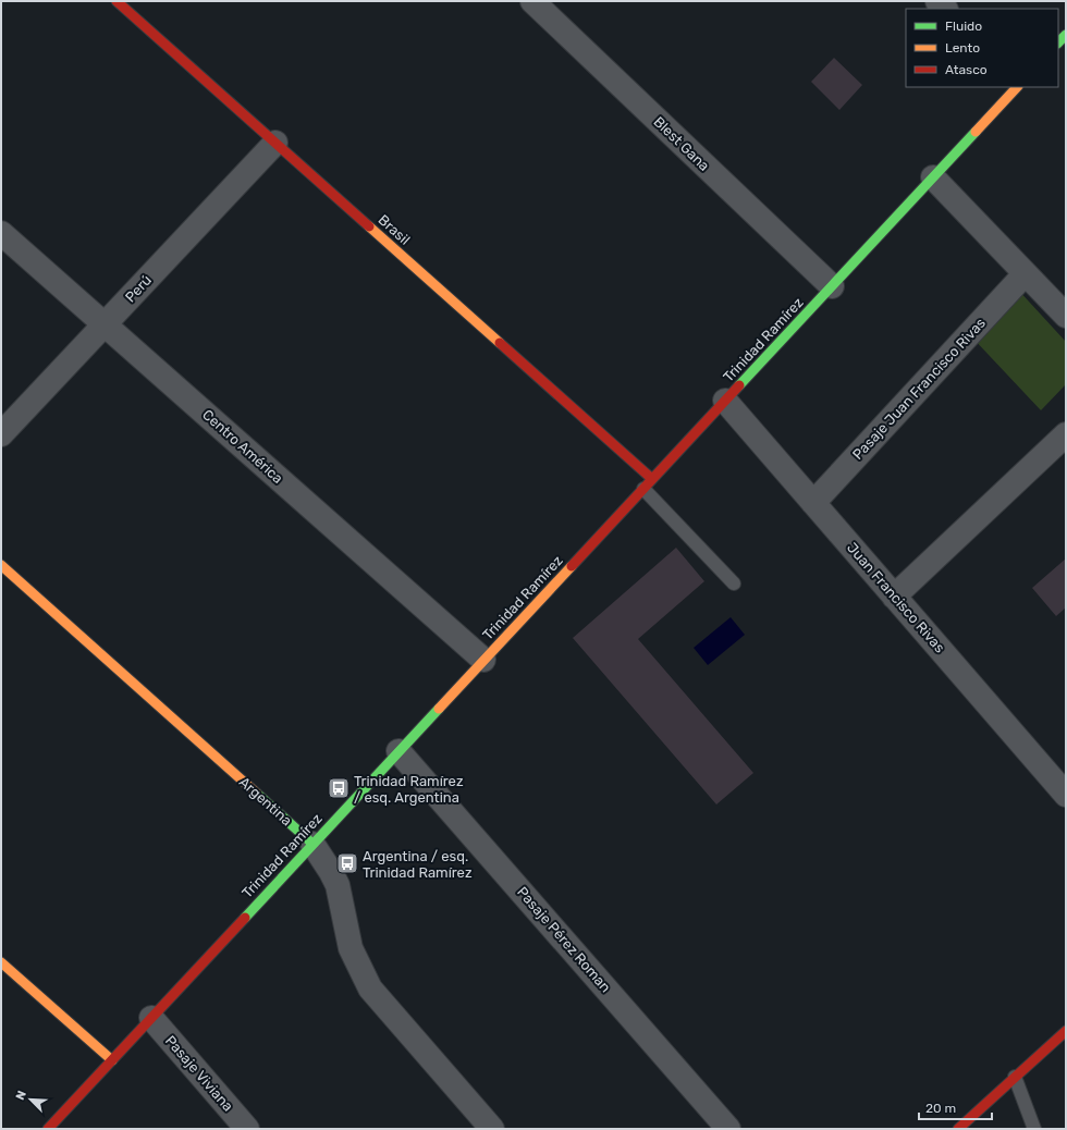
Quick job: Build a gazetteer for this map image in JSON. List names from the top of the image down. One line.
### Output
{"streets":{"main road":["Brasil","Trinidad Ramírez","Argentina"],"street":["Blest Gana","Perú","Pasaje Juan Francisco Rivas","Centro América","Juan Francisco Rivas","Pasaje Pérez Roman","Pasaje Viviana"]},"crossings":[["Blest Gana","Trinidad Ramírez"],["Brasil","Perú"],["Brasil","Trinidad Ramírez"],["Perú","Centro América"],["Trinidad Ramírez","Centro América"],["Trinidad Ramírez","Juan Francisco Rivas"],["Trinidad Ramírez","Argentina"],["Trinidad Ramírez","Pasaje Pérez Roman"],["Trinidad Ramírez","Pasaje Viviana"],["Pasaje Juan Francisco Rivas","Juan Francisco Rivas"]],"places":{"bus stop":["Trinidad Ramírez / esq. Argentina","Argentina / esq. Trinidad Ramírez"]},"legend":["Fluido","Lento","Atasco"],"scale_bar":"20 m","north":"top left"}
